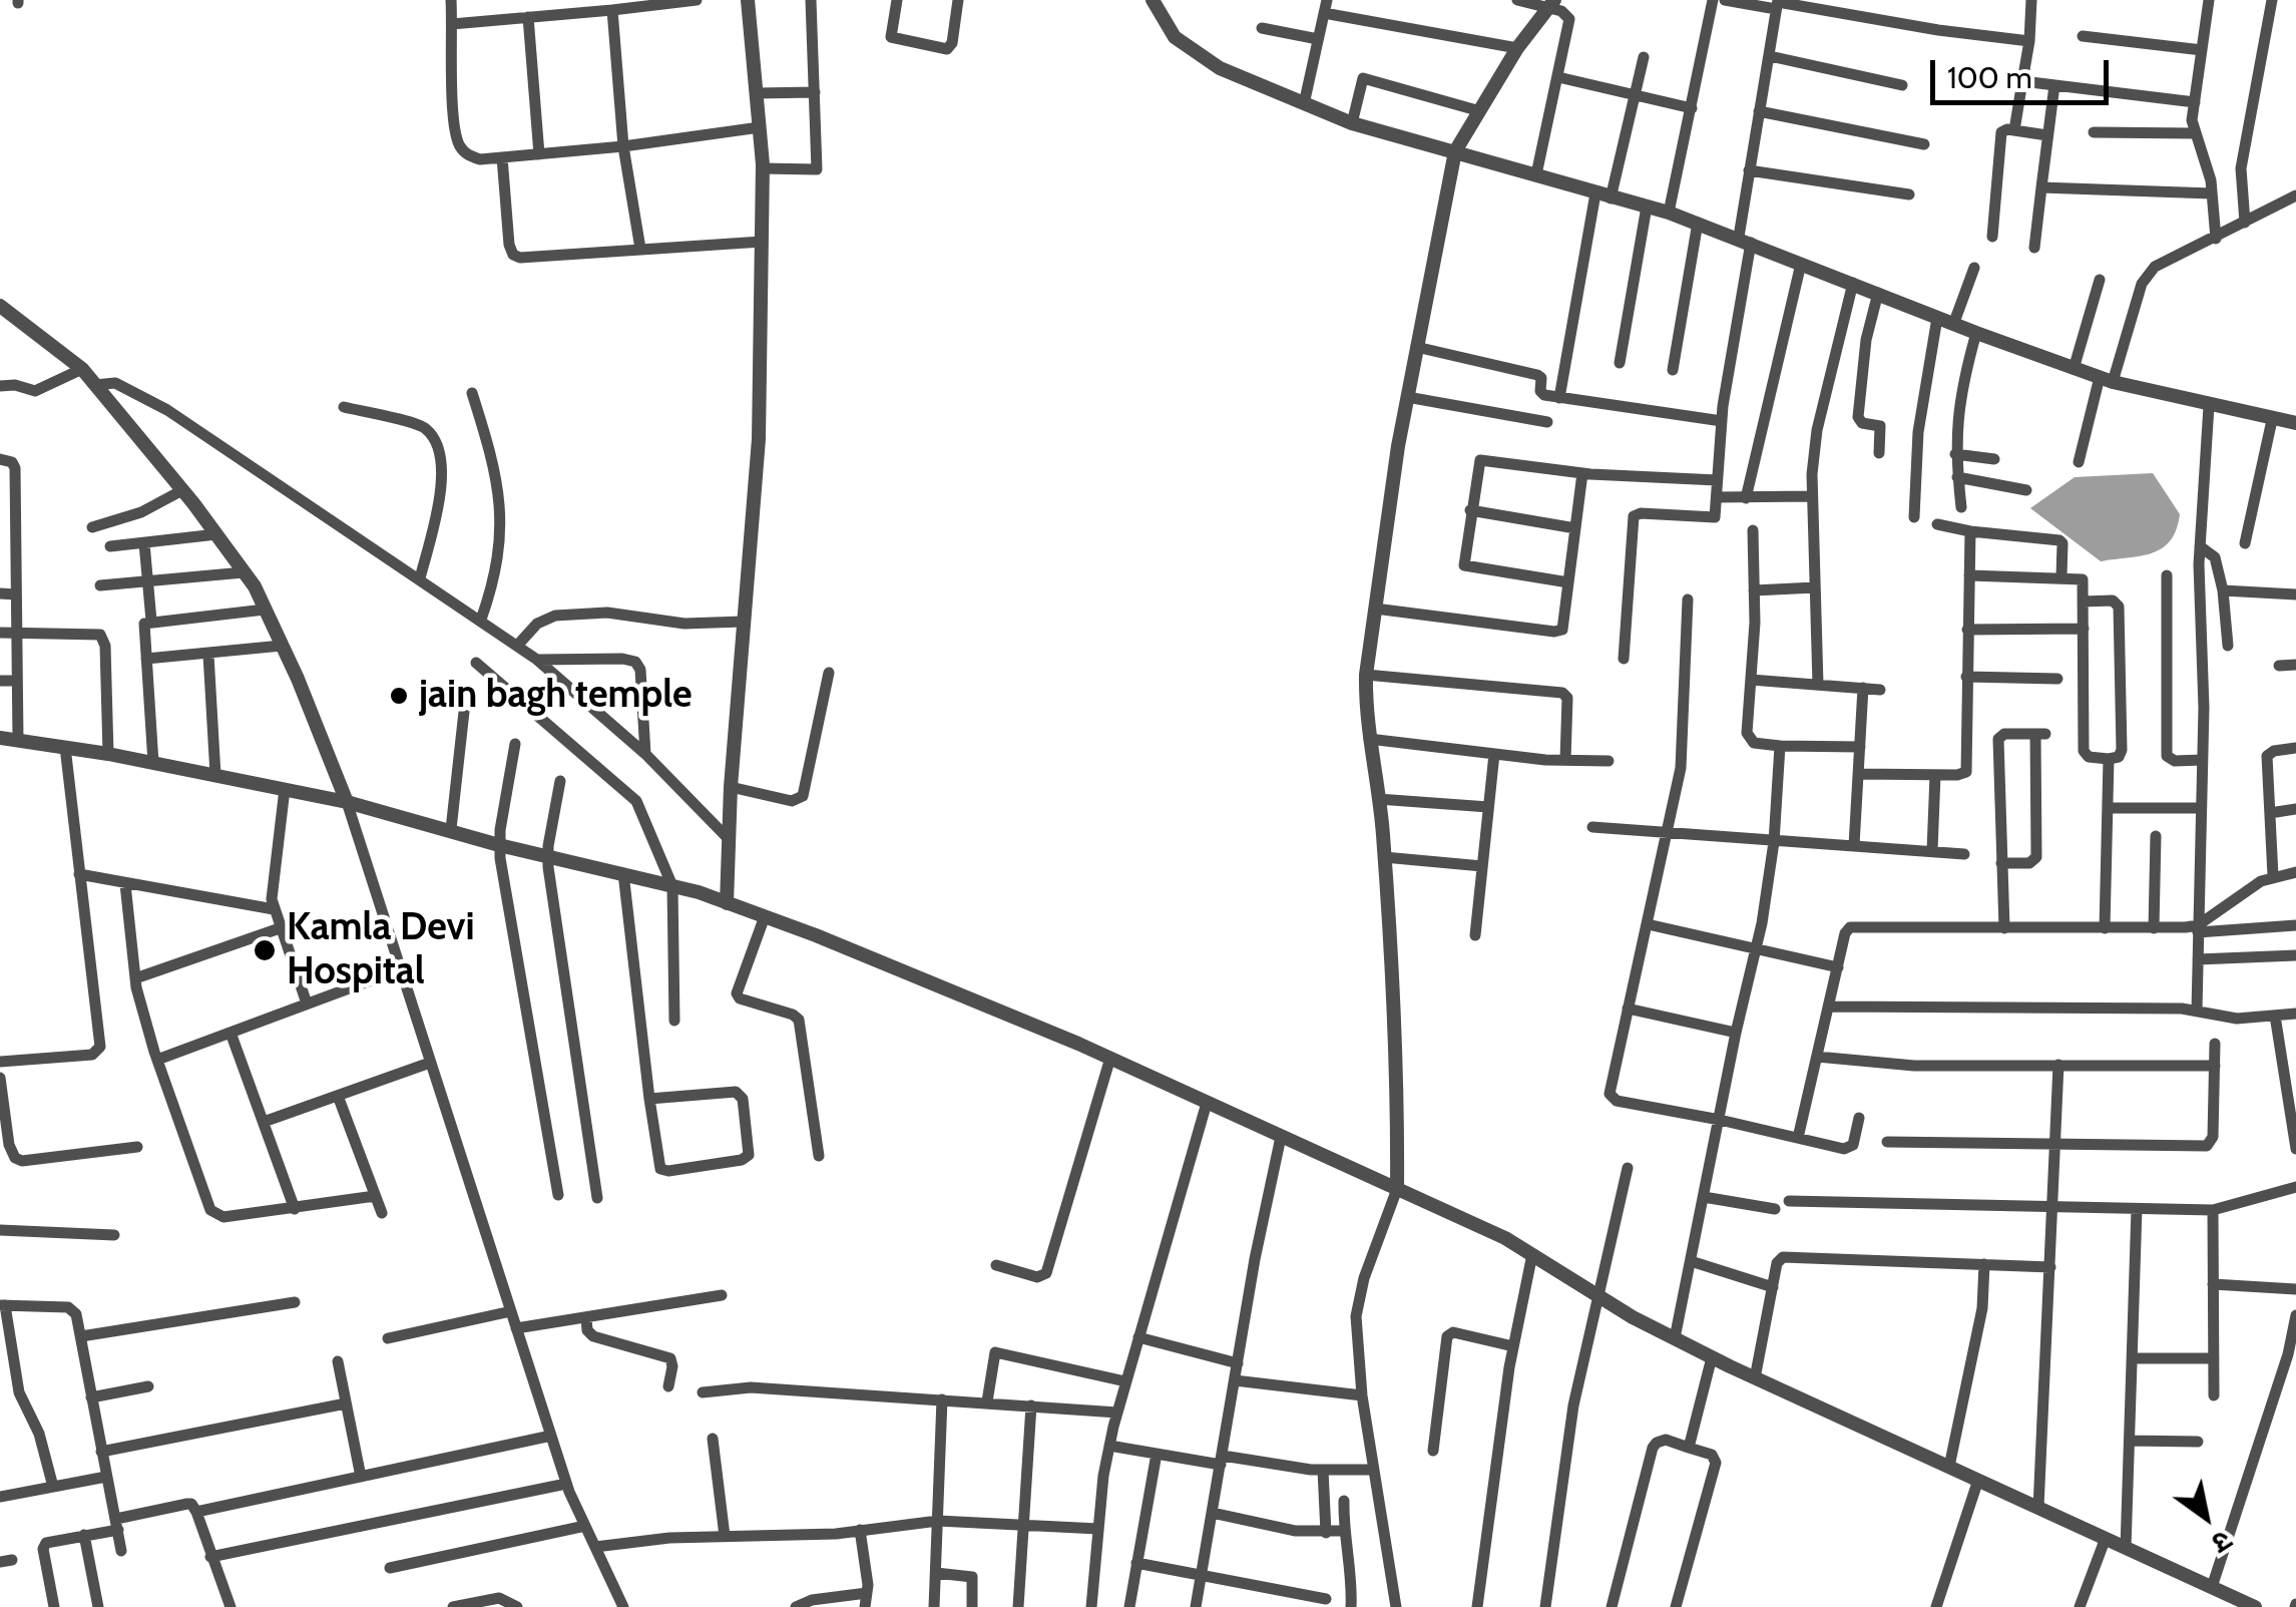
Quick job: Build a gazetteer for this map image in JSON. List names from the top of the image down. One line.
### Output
{"places":["jain bagh temple","Kamla Devi Hospital"],"scale_bar":"100 m","north":"bottom right"}
